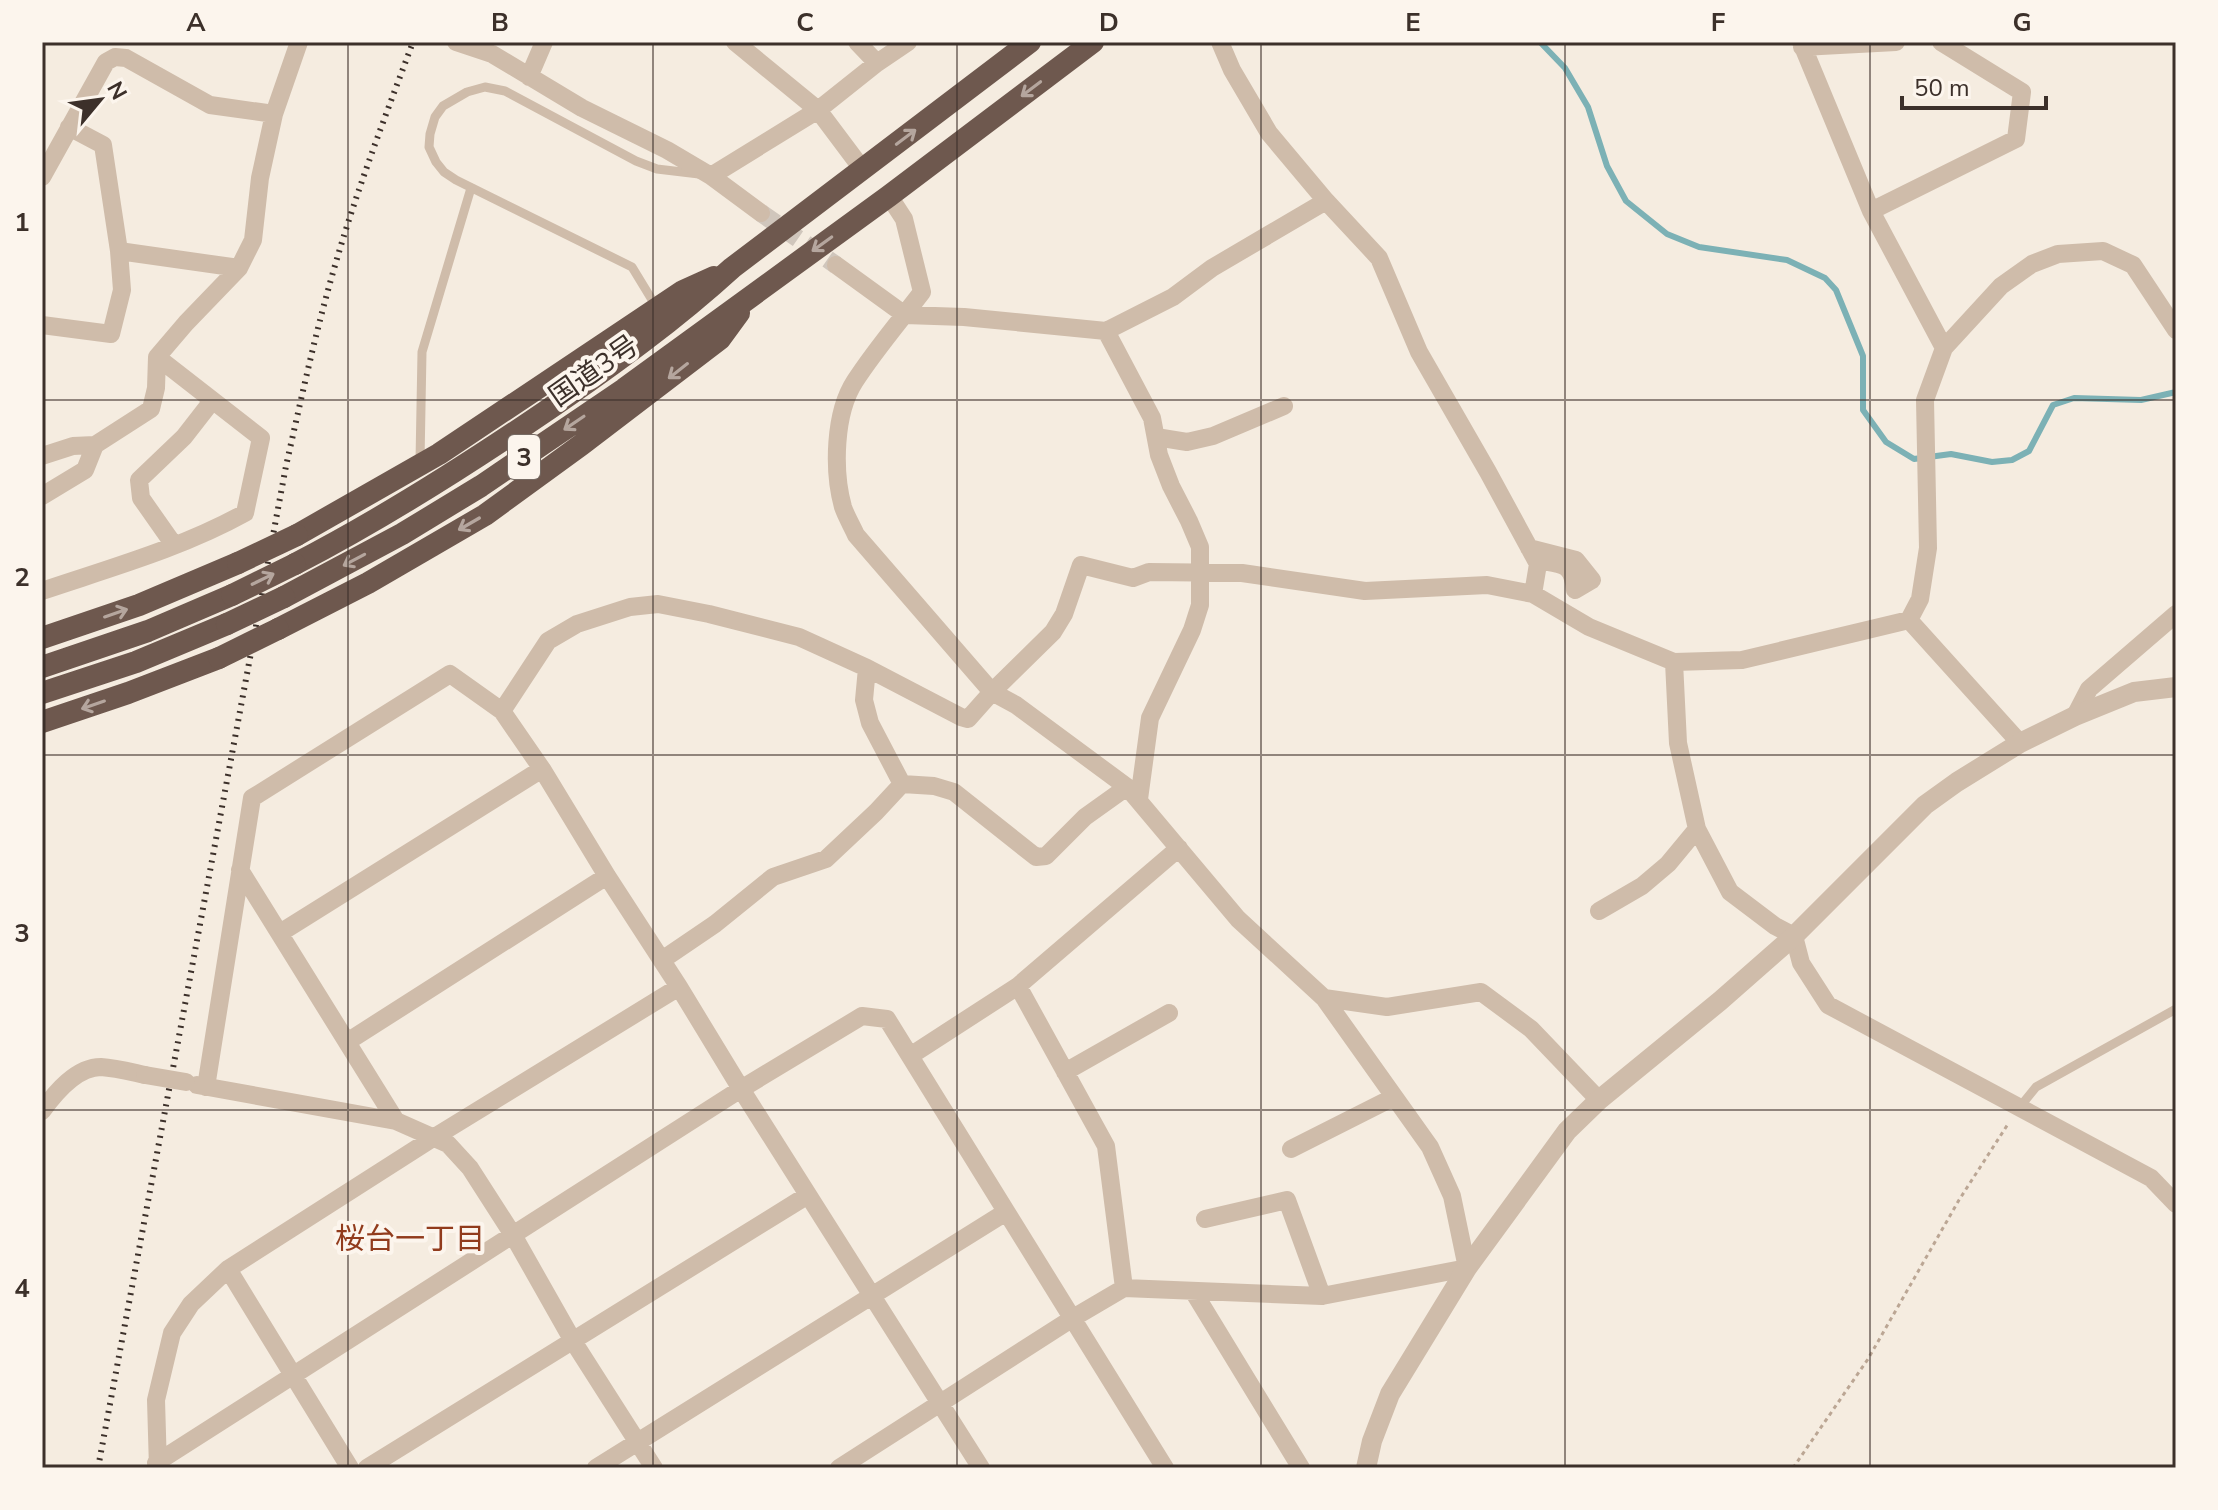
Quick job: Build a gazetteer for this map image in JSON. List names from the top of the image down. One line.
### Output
{"streets":{"highway":["国道3号","3"]},"districts":["桜台一丁目"],"scale_bar":"50 m","north":"top right","grid":{"columns":["A","B","C","D","E","F","G"],"rows":["1","2","3","4"]}}
